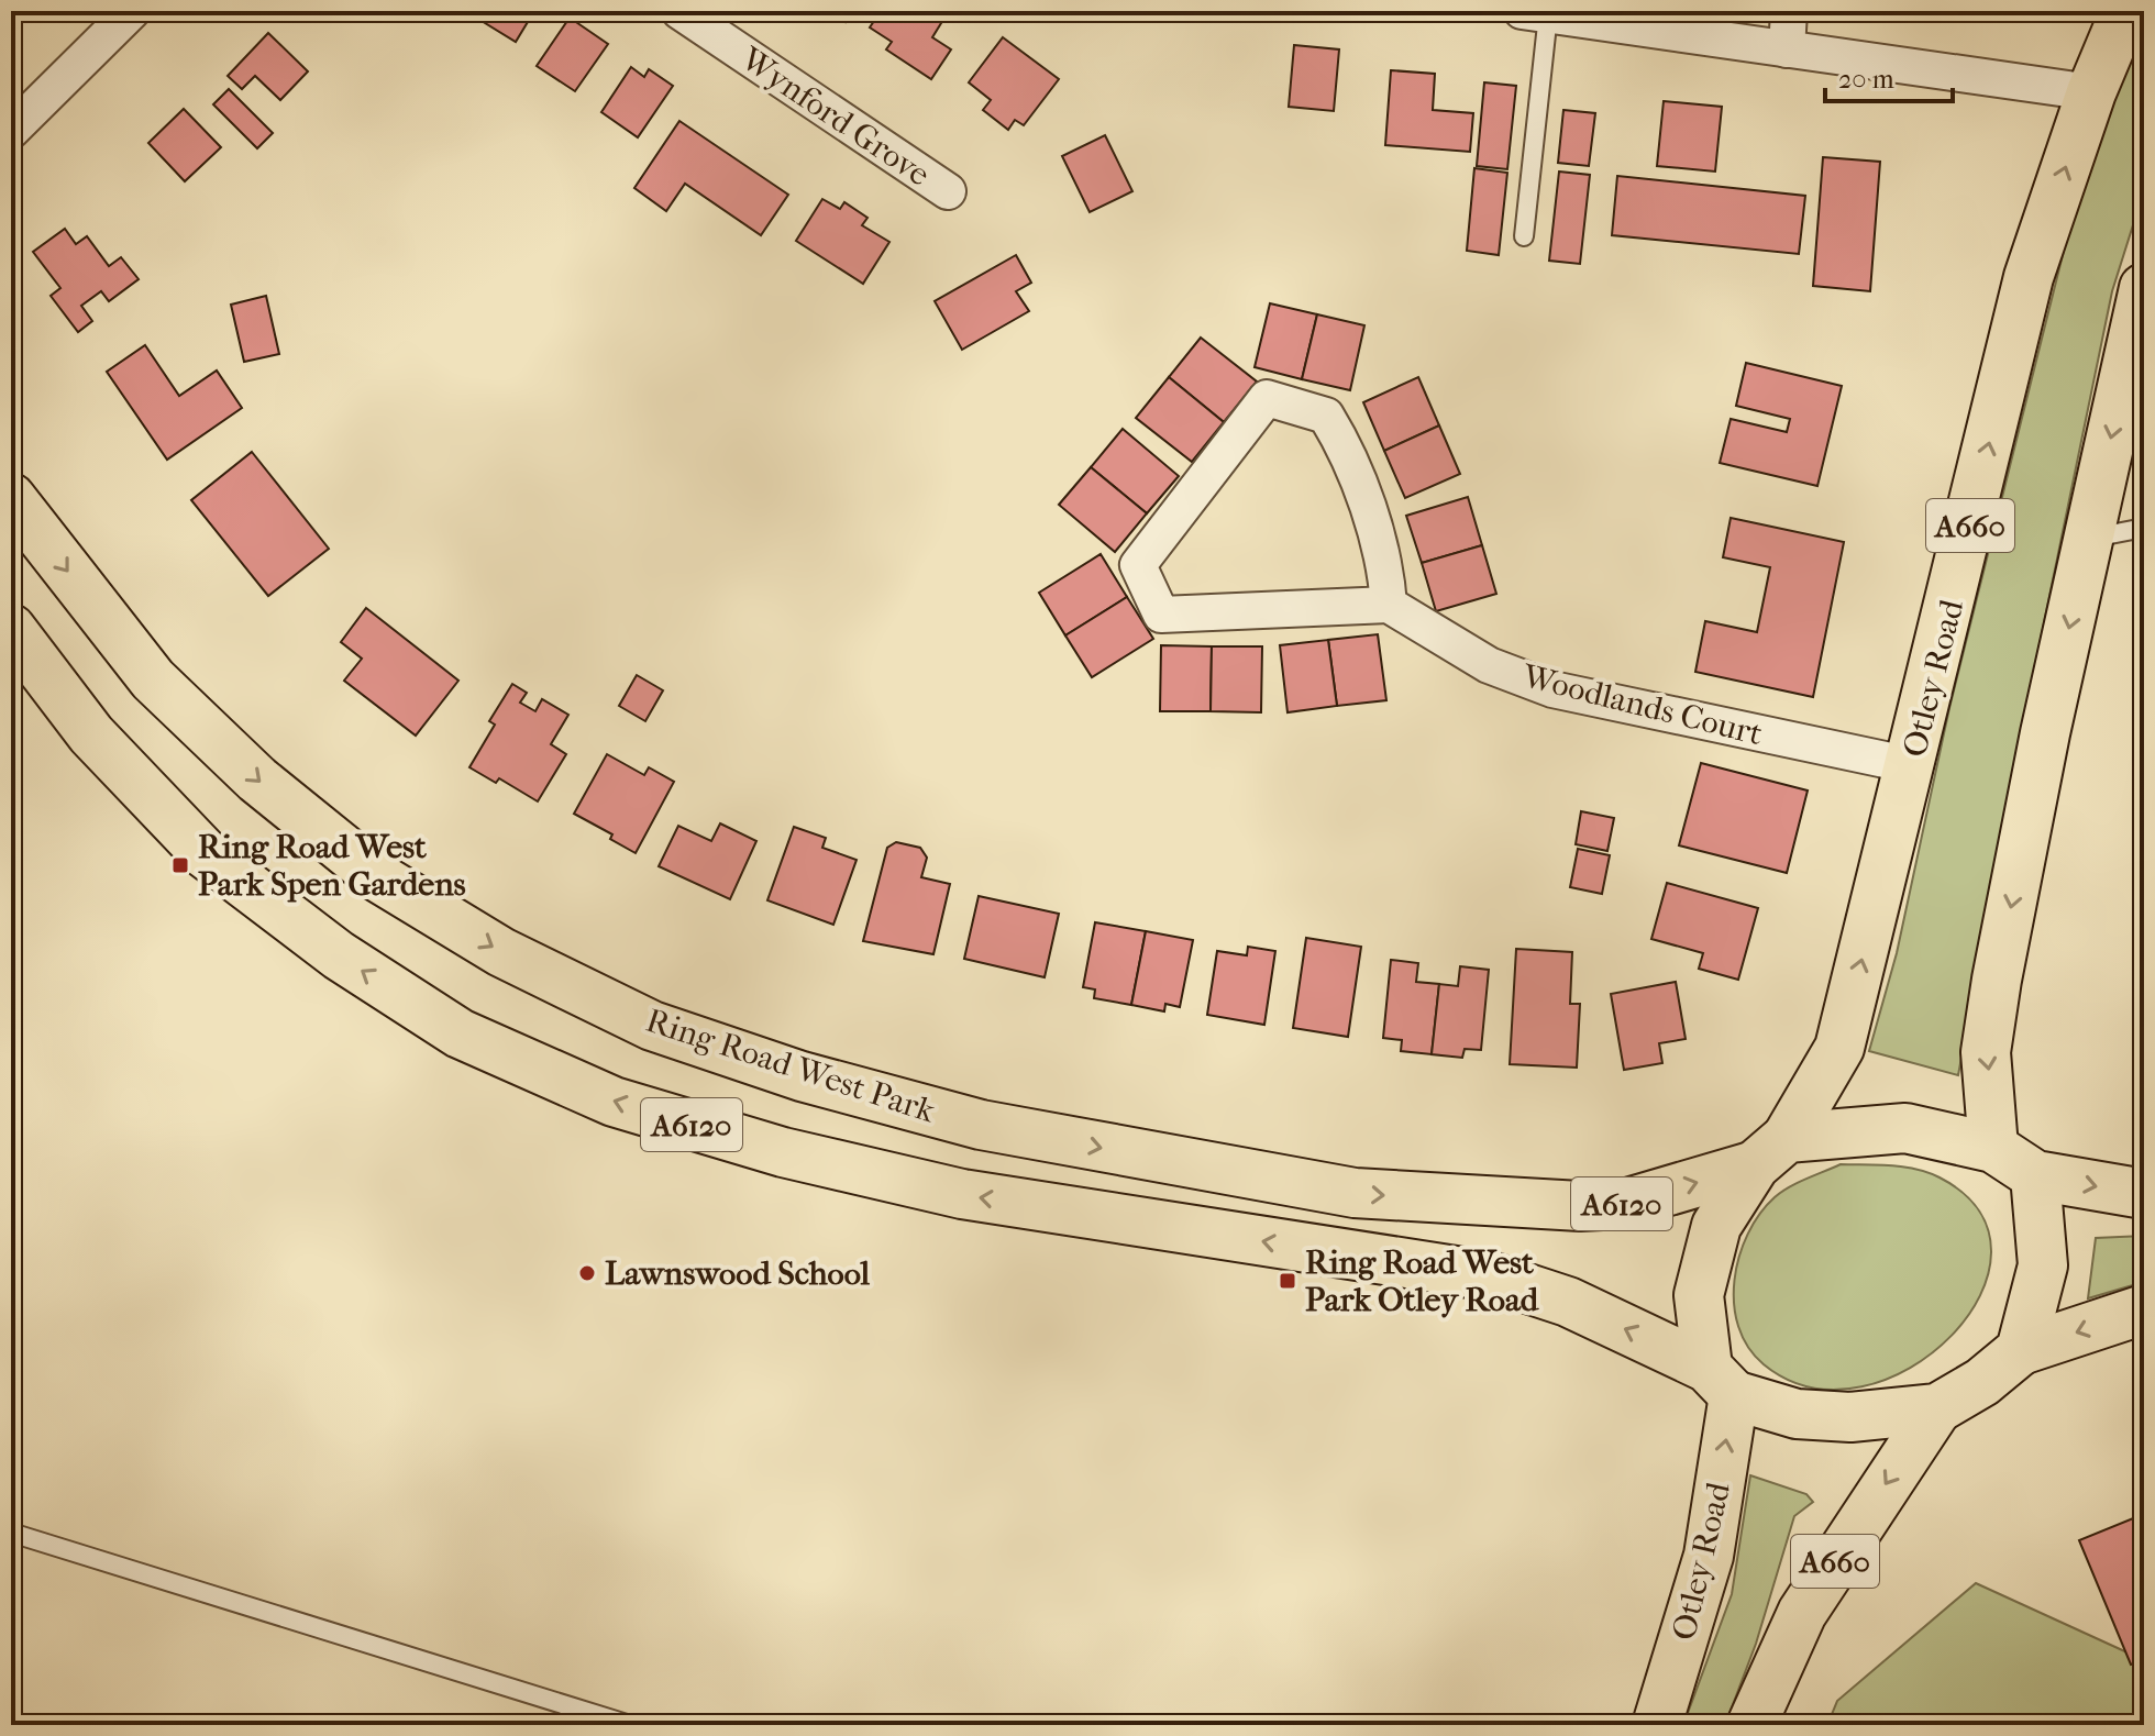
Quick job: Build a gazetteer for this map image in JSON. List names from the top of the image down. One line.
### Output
{"streets":{"highway":["A660","Otley Road","Ring Road West Park","A6120"],"street":["Wynford Grove","Woodlands Court"]},"crossings":[["A660","A6120"],["Otley Road","Woodlands Court"],["Otley Road","Ring Road West Park"],["Otley Road","A6120"],["Ring Road West Park","A6120"]],"places":{"transit":["Ring Road West Park Spen Gardens","Ring Road West Park Otley Road"],"other":["Lawnswood School"]},"scale_bar":"20 m"}
